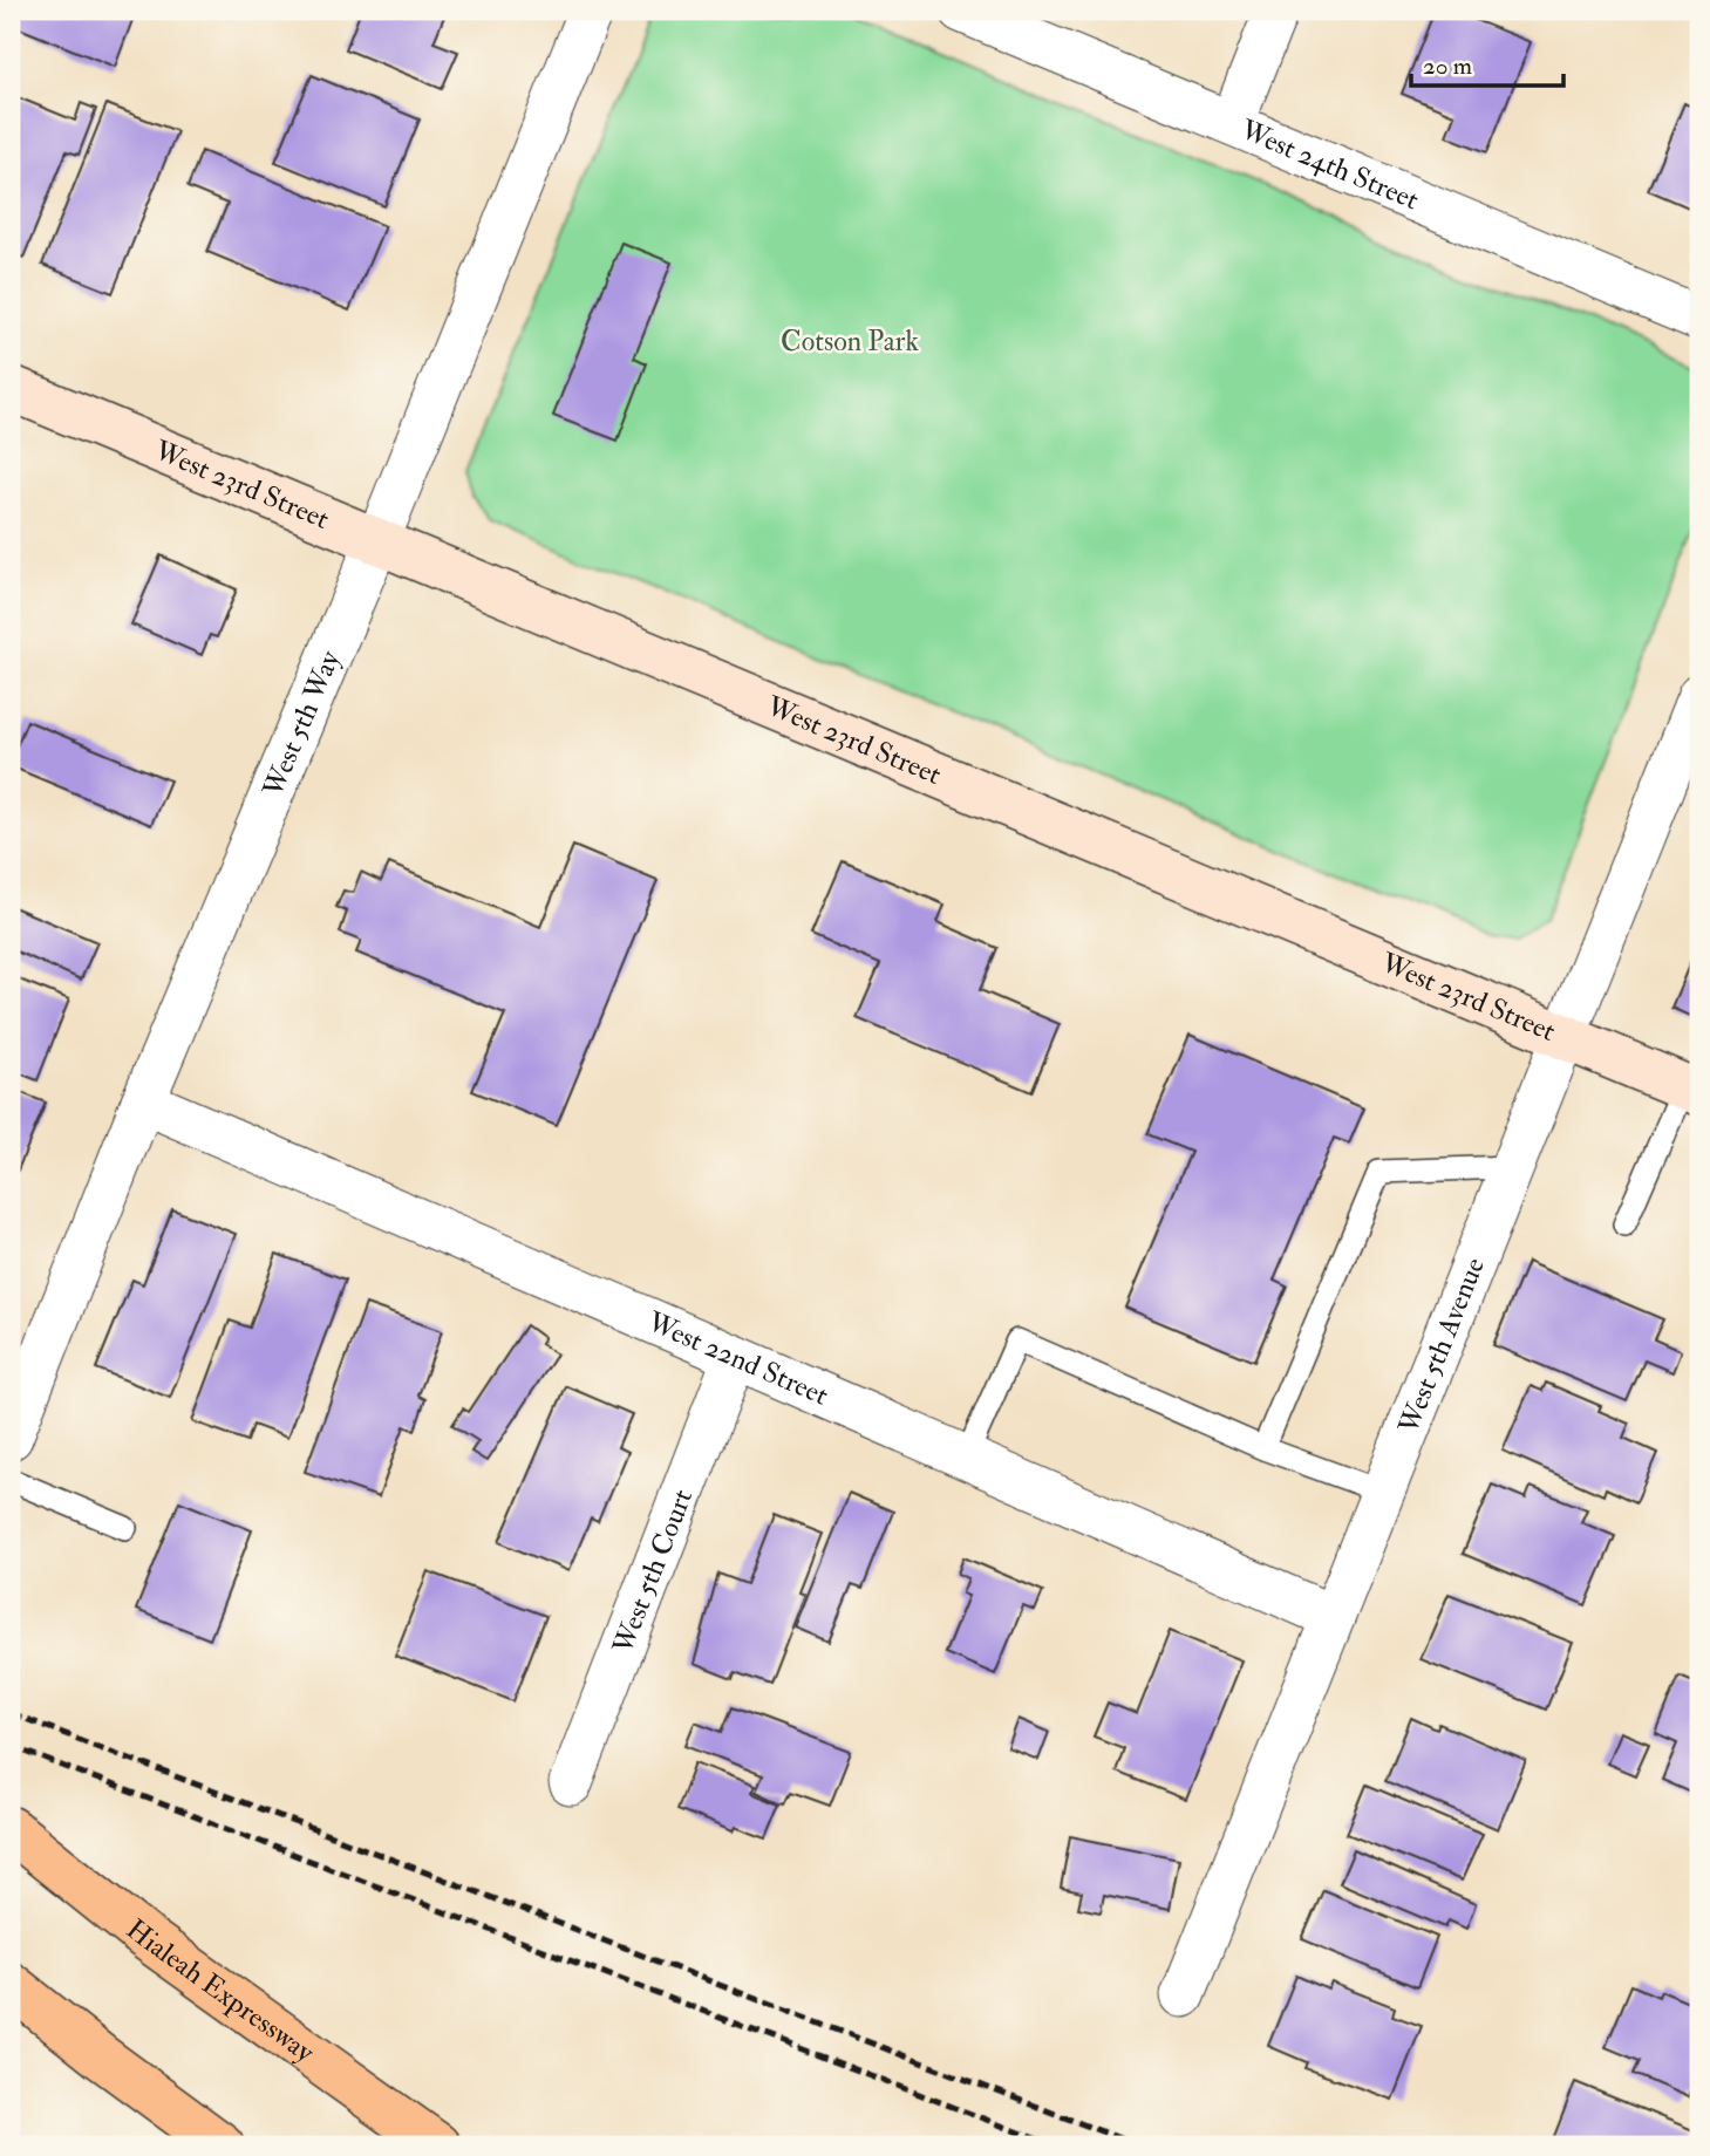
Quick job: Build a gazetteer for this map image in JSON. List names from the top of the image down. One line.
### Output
{"streets":{"main road":["Hialeah Expressway"],"street":["West 24th Street","West 23rd Street","West 5th Way","West 5th Avenue","West 22nd Street","West 5th Court"]},"crossings":[["West 23rd Street","West 5th Way"],["West 23rd Street","West 5th Avenue"],["West 5th Way","West 22nd Street"],["West 5th Avenue","West 22nd Street"],["West 22nd Street","West 5th Court"]],"parks":["Cotson Park"],"scale_bar":"20 m"}
